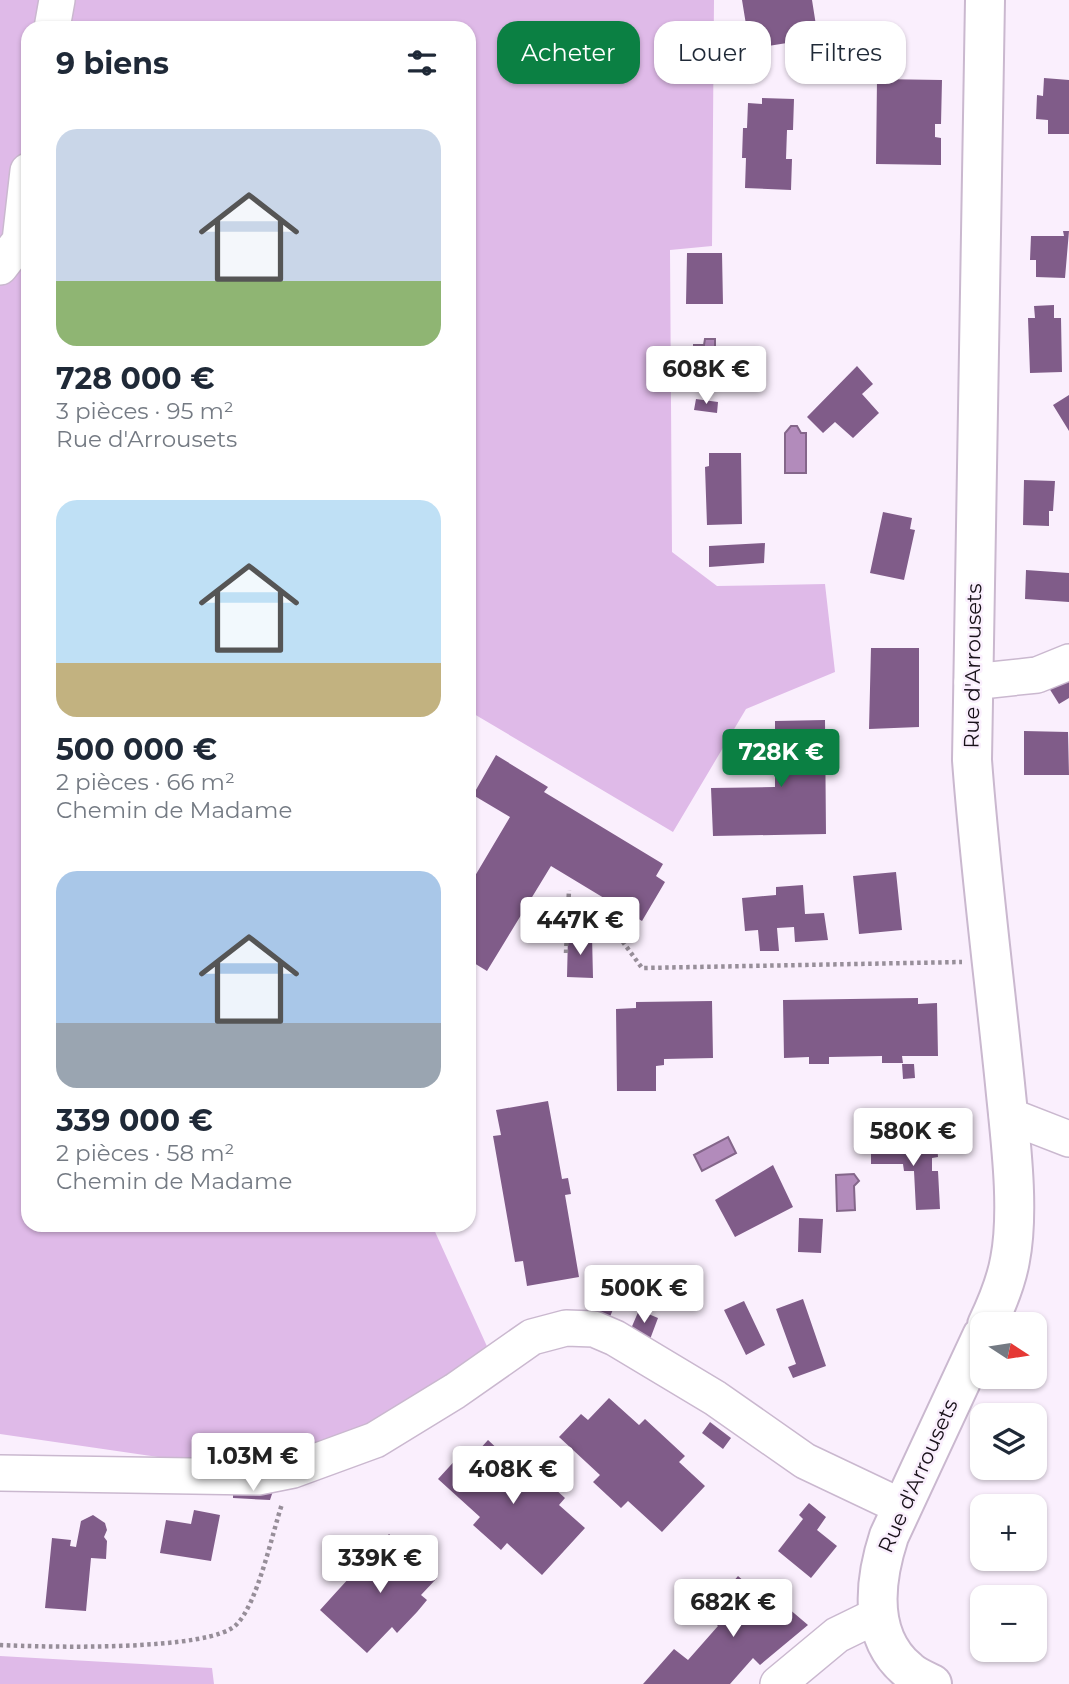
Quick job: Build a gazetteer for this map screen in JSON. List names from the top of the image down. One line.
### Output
{"streets":{"main road":["Rue d'Arrousets"]},"north":"right","page":{"chip":["Acheter","Louer","Filtres"],"heading":"9 biens","list":[{"name":"728 000 €","note":"3 pièces · 95 m² · Rue d'Arrousets"},{"name":"500 000 €","note":"2 pièces · 66 m² · Chemin de Madame"},{"name":"339 000 €","note":"2 pièces · 58 m² · Chemin de Madame"}],"price":["608K €","728K €","447K €","580K €","500K €","1.03M €","408K €","339K €","682K €"],"map_buttons":["+","−"]}}
